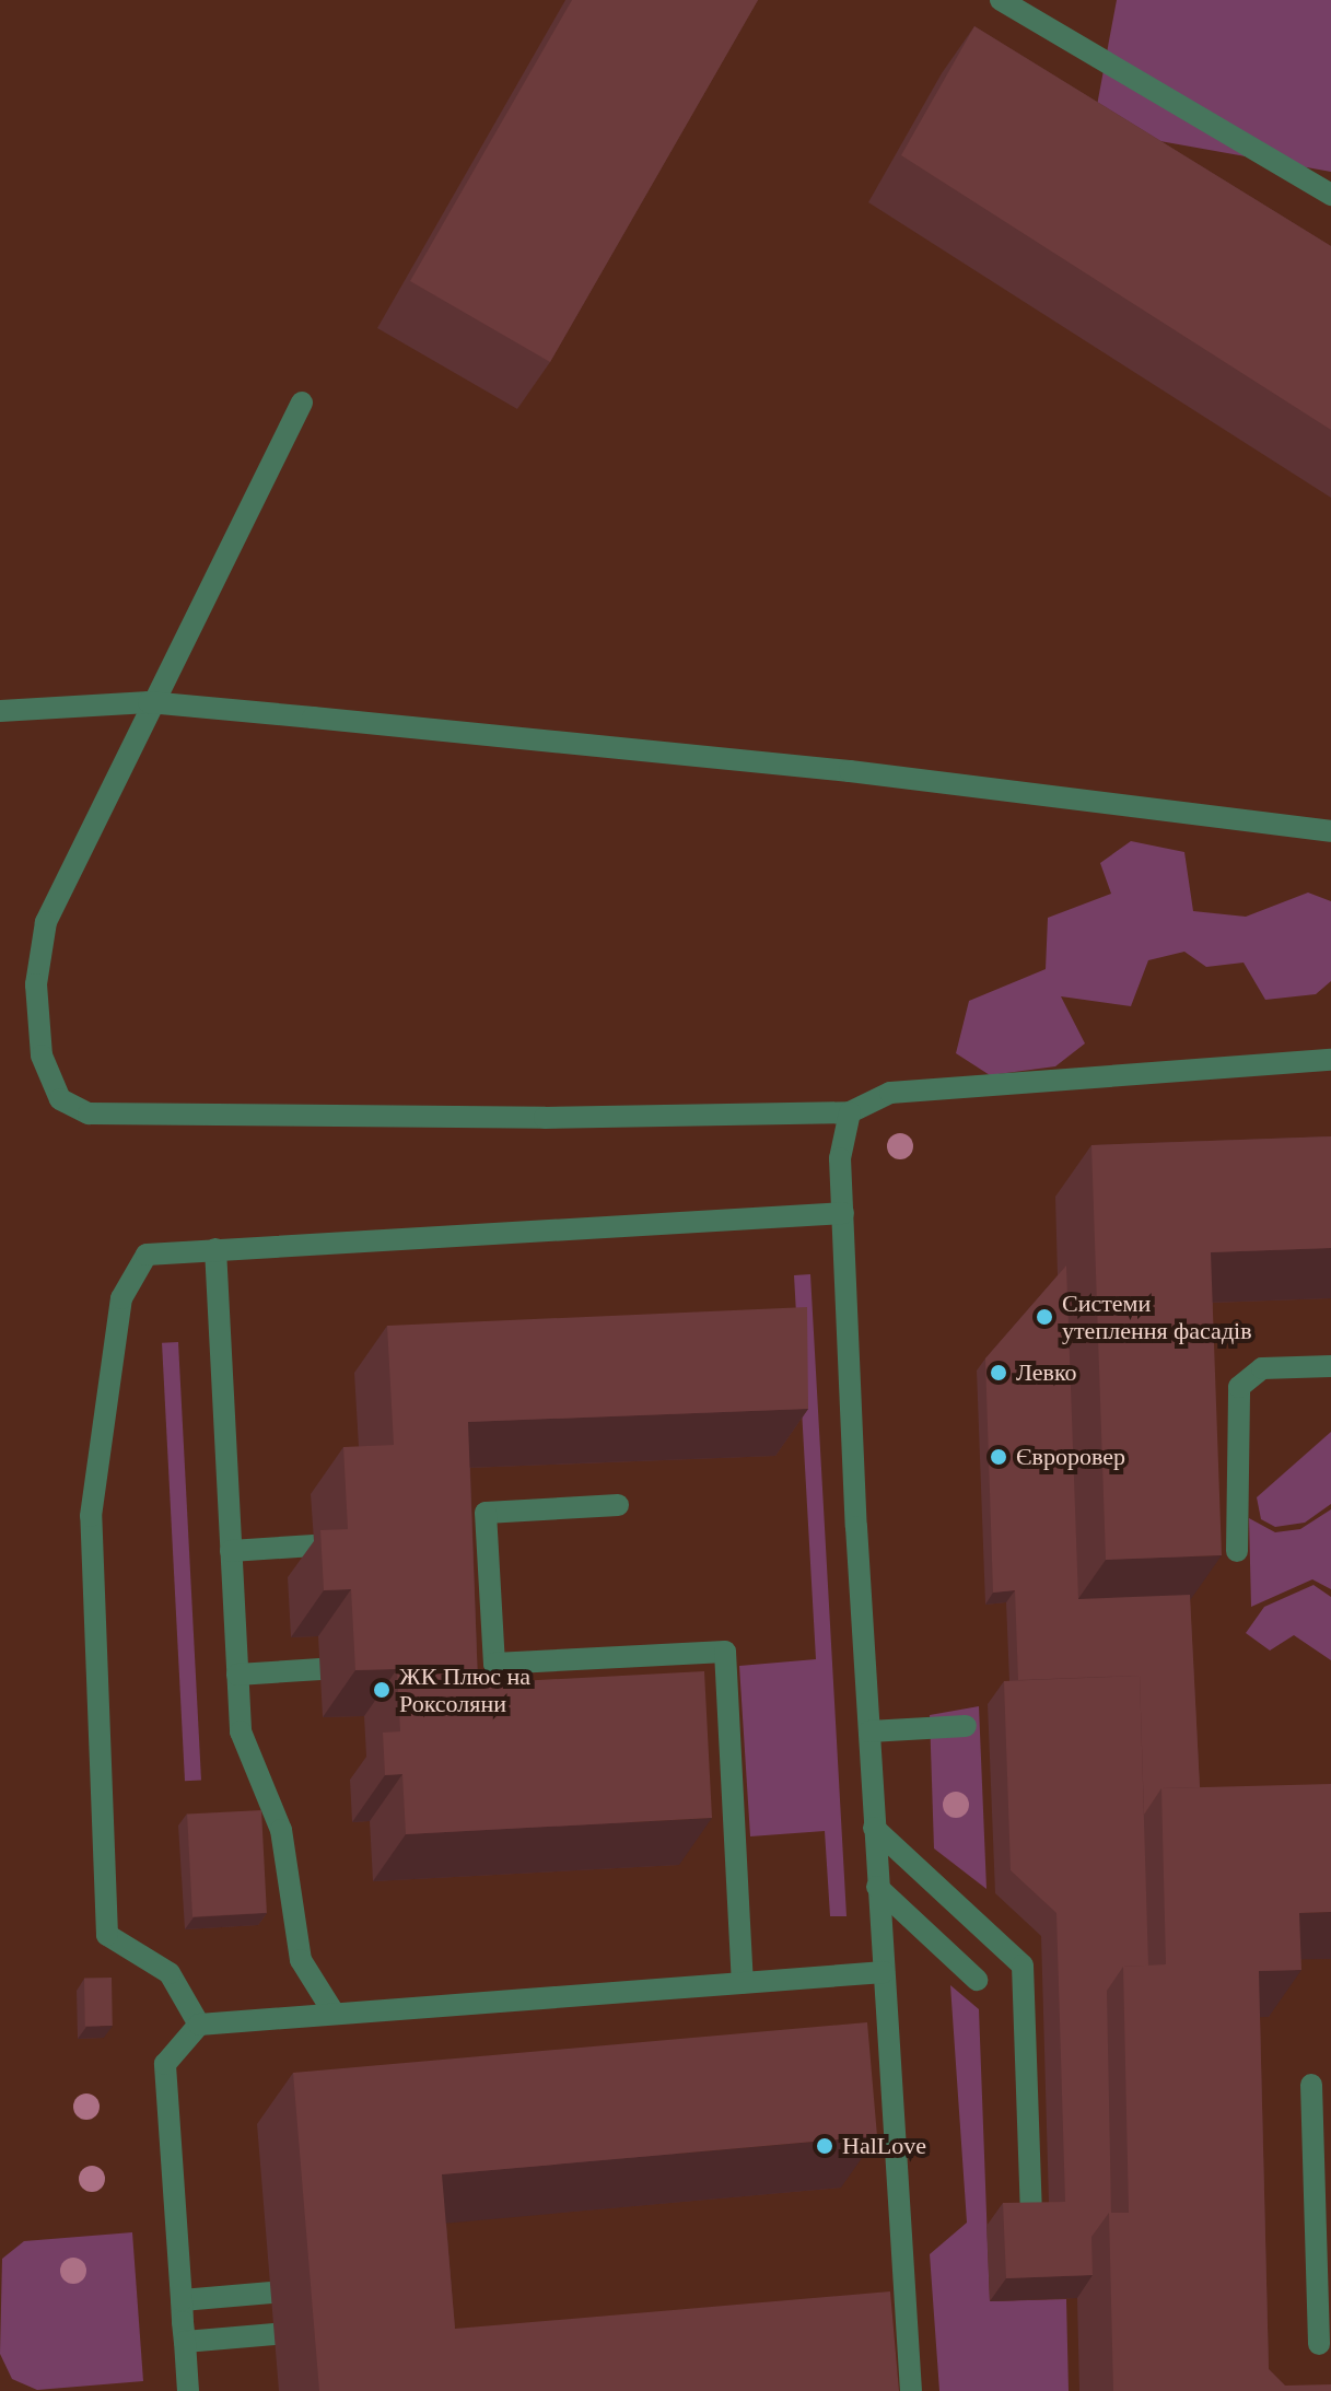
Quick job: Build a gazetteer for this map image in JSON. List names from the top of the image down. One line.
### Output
{"places":["Системи утеплення фасадів","Левко","Євроровер","ЖК Плюс на Роксоляни","HalLove"]}
